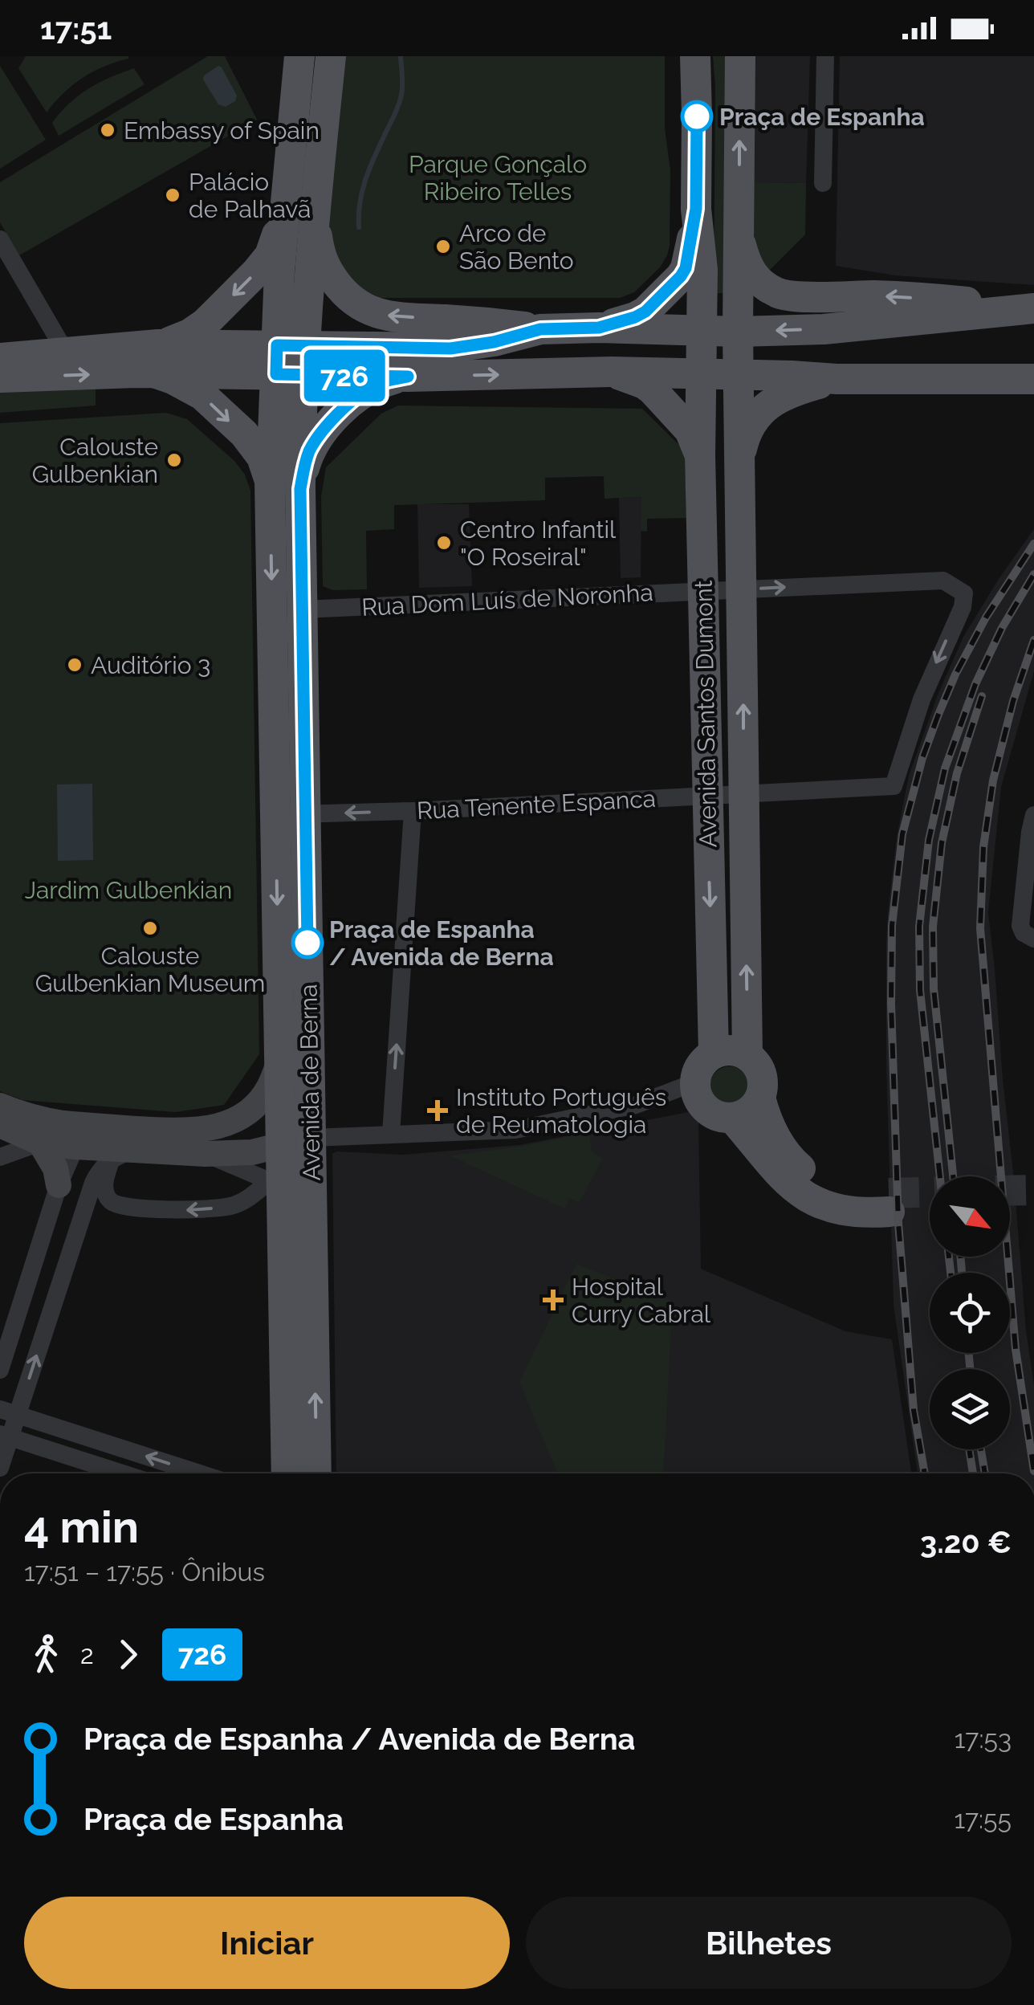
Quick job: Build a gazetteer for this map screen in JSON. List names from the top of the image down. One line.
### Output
{"streets":{"main road":["Avenida Santos Dumont","Avenida de Berna"],"street":["Rua Dom Luís de Noronha","Rua Tenente Espanca"]},"crossings":[["Rua Dom Luís de Noronha","Avenida Santos Dumont"],["Rua Dom Luís de Noronha","Rua Tenente Espanca"],["Rua Dom Luís de Noronha","Avenida de Berna"],["Avenida Santos Dumont","Rua Tenente Espanca"],["Rua Tenente Espanca","Avenida de Berna"]],"parks":["Parque Gonçalo Ribeiro Telles","Jardim Gulbenkian"],"places":{"other":["Praça de Espanha","Embassy of Spain","Palácio de Palhavã","Arco de São Bento","Calouste Gulbenkian","Centro Infantil \"O Roseiral\"","Auditório 3","Calouste Gulbenkian Museum","Praça de Espanha / Avenida de Berna"],"health":["Instituto Português de Reumatologia","Hospital Curry Cabral"]},"lines":["bus line 726"],"north":"bottom right","page":{"status":"17:51","on_map":"726","heading":["4 min","17:51 – 17:55 · Ônibus","3.20 €"],"legs":["2","726"],"list":[{"name":"Praça de Espanha / Avenida de Berna","value":"17:53"},{"name":"Praça de Espanha","value":"17:55"}],"buttons":["Iniciar","Bilhetes"]}}
